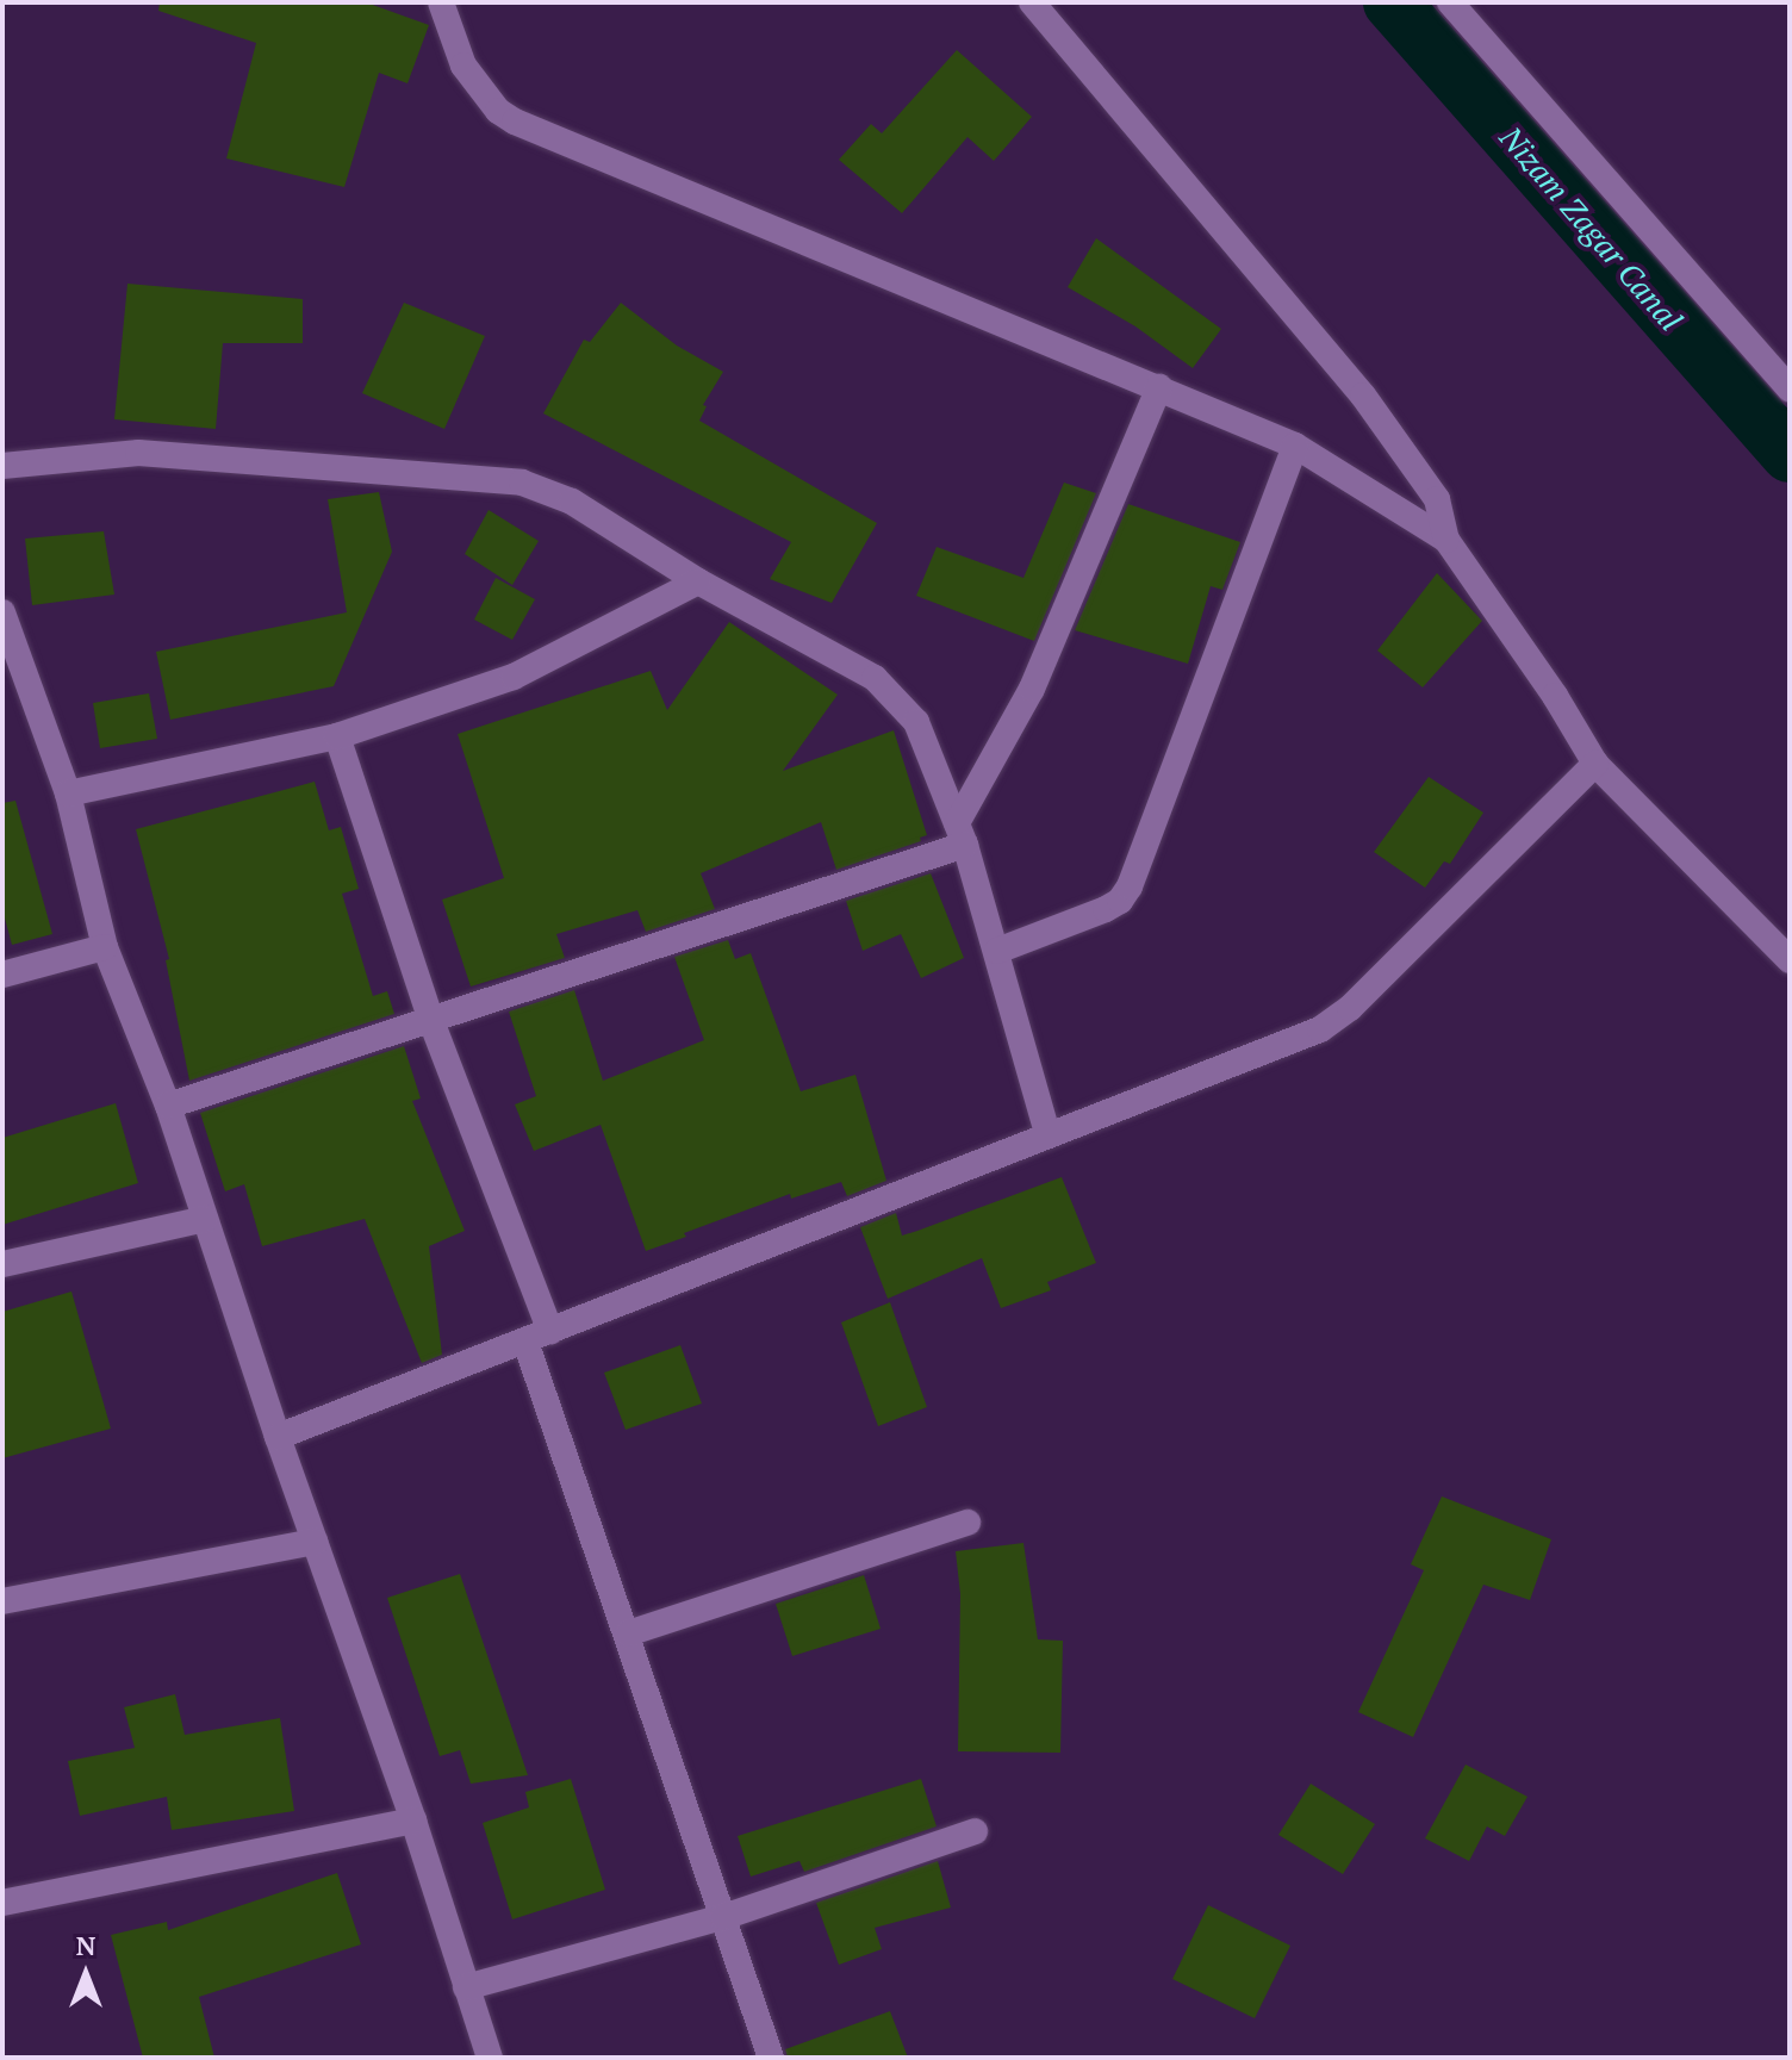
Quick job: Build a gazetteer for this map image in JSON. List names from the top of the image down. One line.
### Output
{"water":["Nizam Zagar Canal"],"north":"top"}
